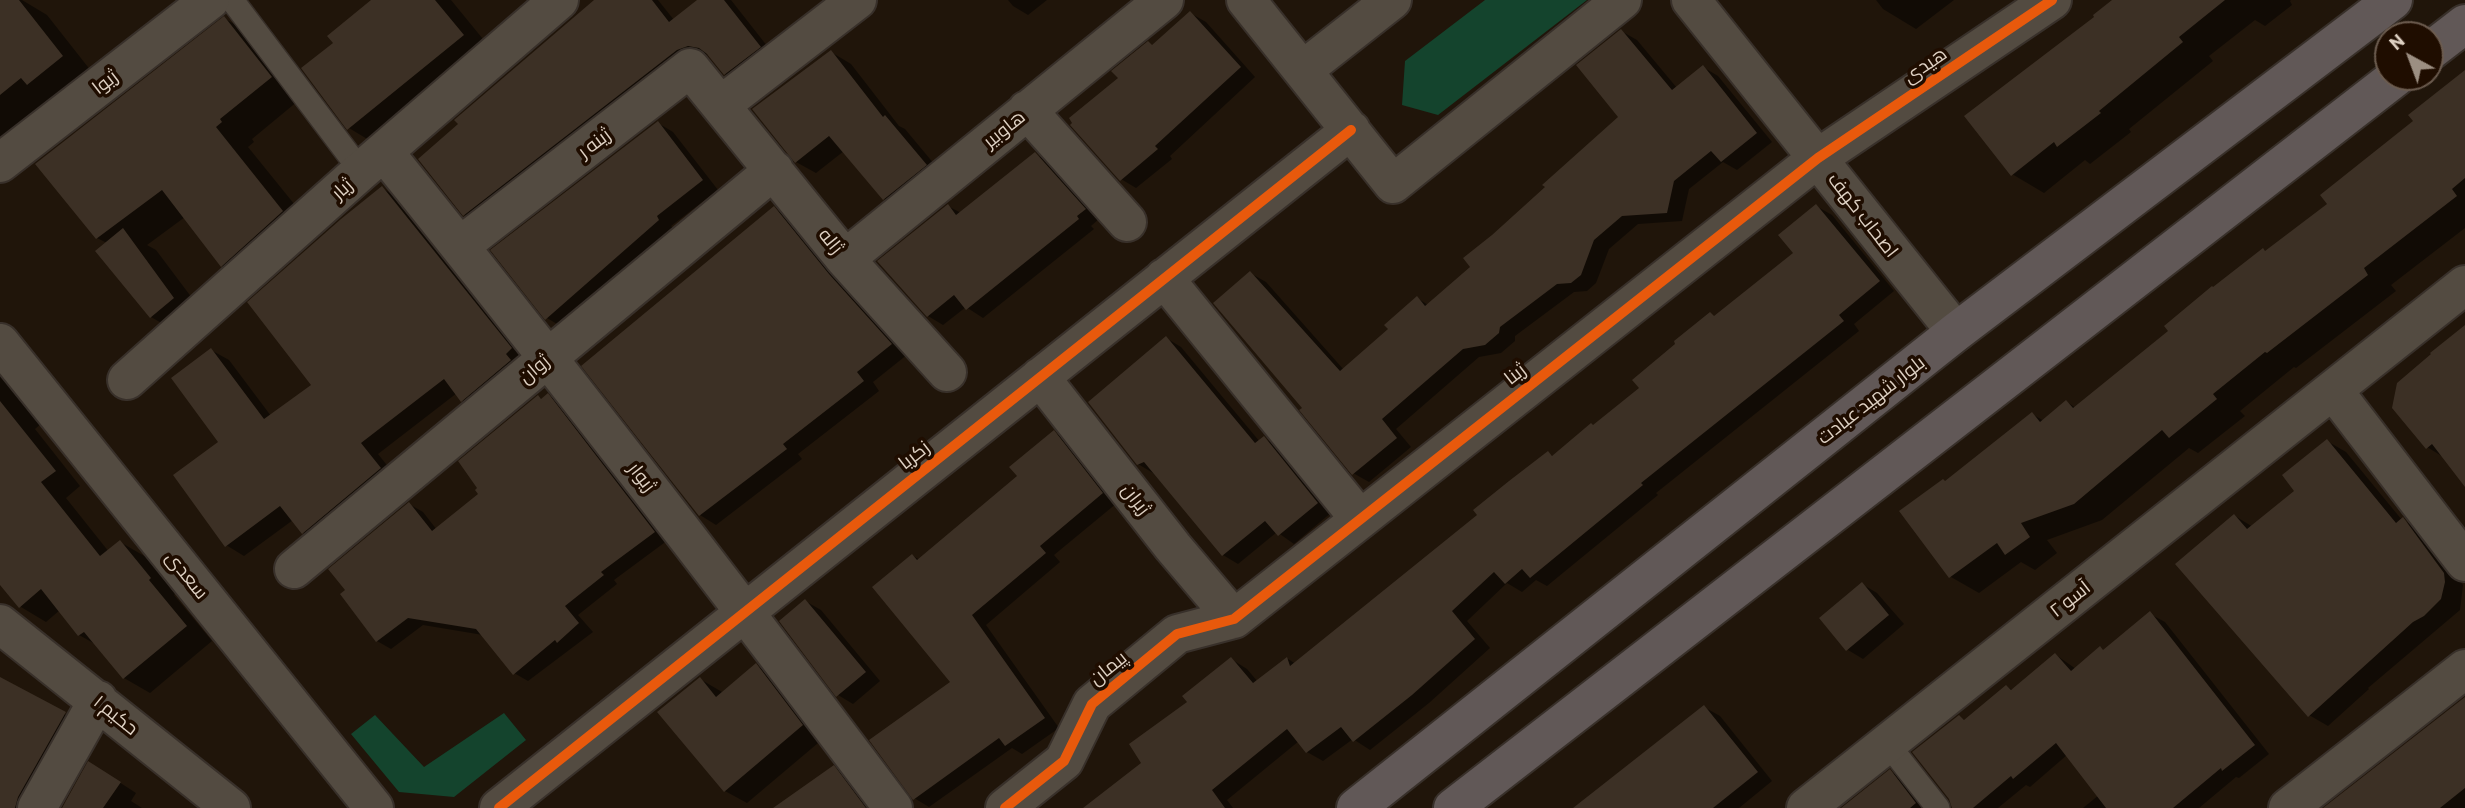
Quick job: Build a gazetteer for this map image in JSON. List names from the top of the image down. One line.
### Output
{"streets":{"main road":["بلوار شهید عبادت"],"street":["هیدی","ژیوا","هاوبیر","ژینه ر","ژیار","اصحاب کهف","ژاله","ژوان","ژینا","زکریا","ژیوار","ژیران","سعدی","آسو ۲","پیمان","حکیم ۱"]},"crossings":[["هیدی","اصحاب کهف"],["هیدی","ژینا"],["هاوبیر","ژاله"],["ژینه ر","ژاله"],["ژینه ر","ژیوار"],["ژیار","ژیوار"],["اصحاب کهف","ژینا"],["اصحاب کهف","بلوار شهید عبادت"],["ژاله","ژوان"],["ژوان","ژیوار"],["ژینا","ژیران"],["ژینا","پیمان"],["زکریا","ژیوار"],["زکریا","ژیران"],["ژیران","پیمان"]],"north":"top left"}
